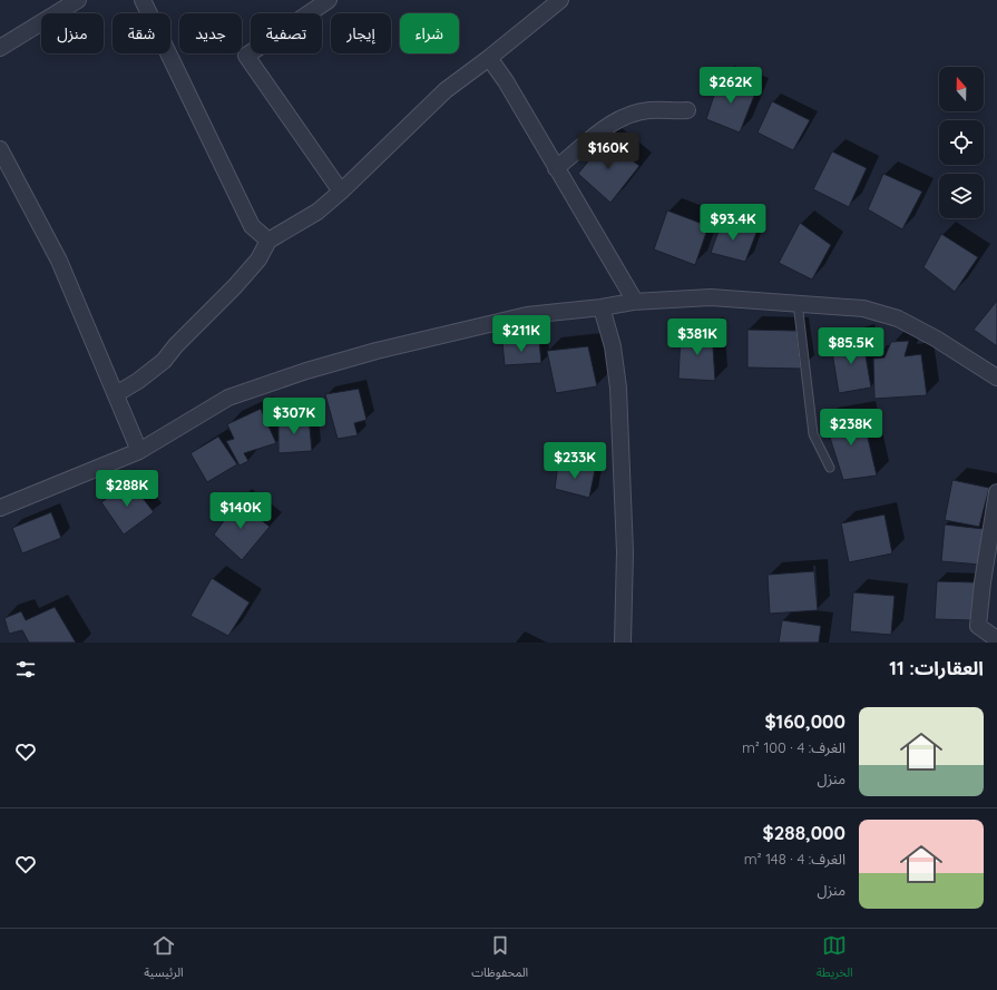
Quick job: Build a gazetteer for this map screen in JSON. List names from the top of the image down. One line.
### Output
{"north":"top","page":{"chip":["شراء","إيجار","تصفية","جديد","شقة","منزل"],"price":["$262K","$160K","$93.4K","$211K","$381K","$85.5K","$307K","$238K","$233K","$288K","$140K"],"heading":"العقارات: 11","list":[{"name":"$160,000","note":"الغرف: 4 · 100 m² · منزل"},{"name":"$288,000","note":"الغرف: 4 · 148 m² · منزل"}],"tabs":["الخريطة","المحفوظات","الرئيسية"]}}
